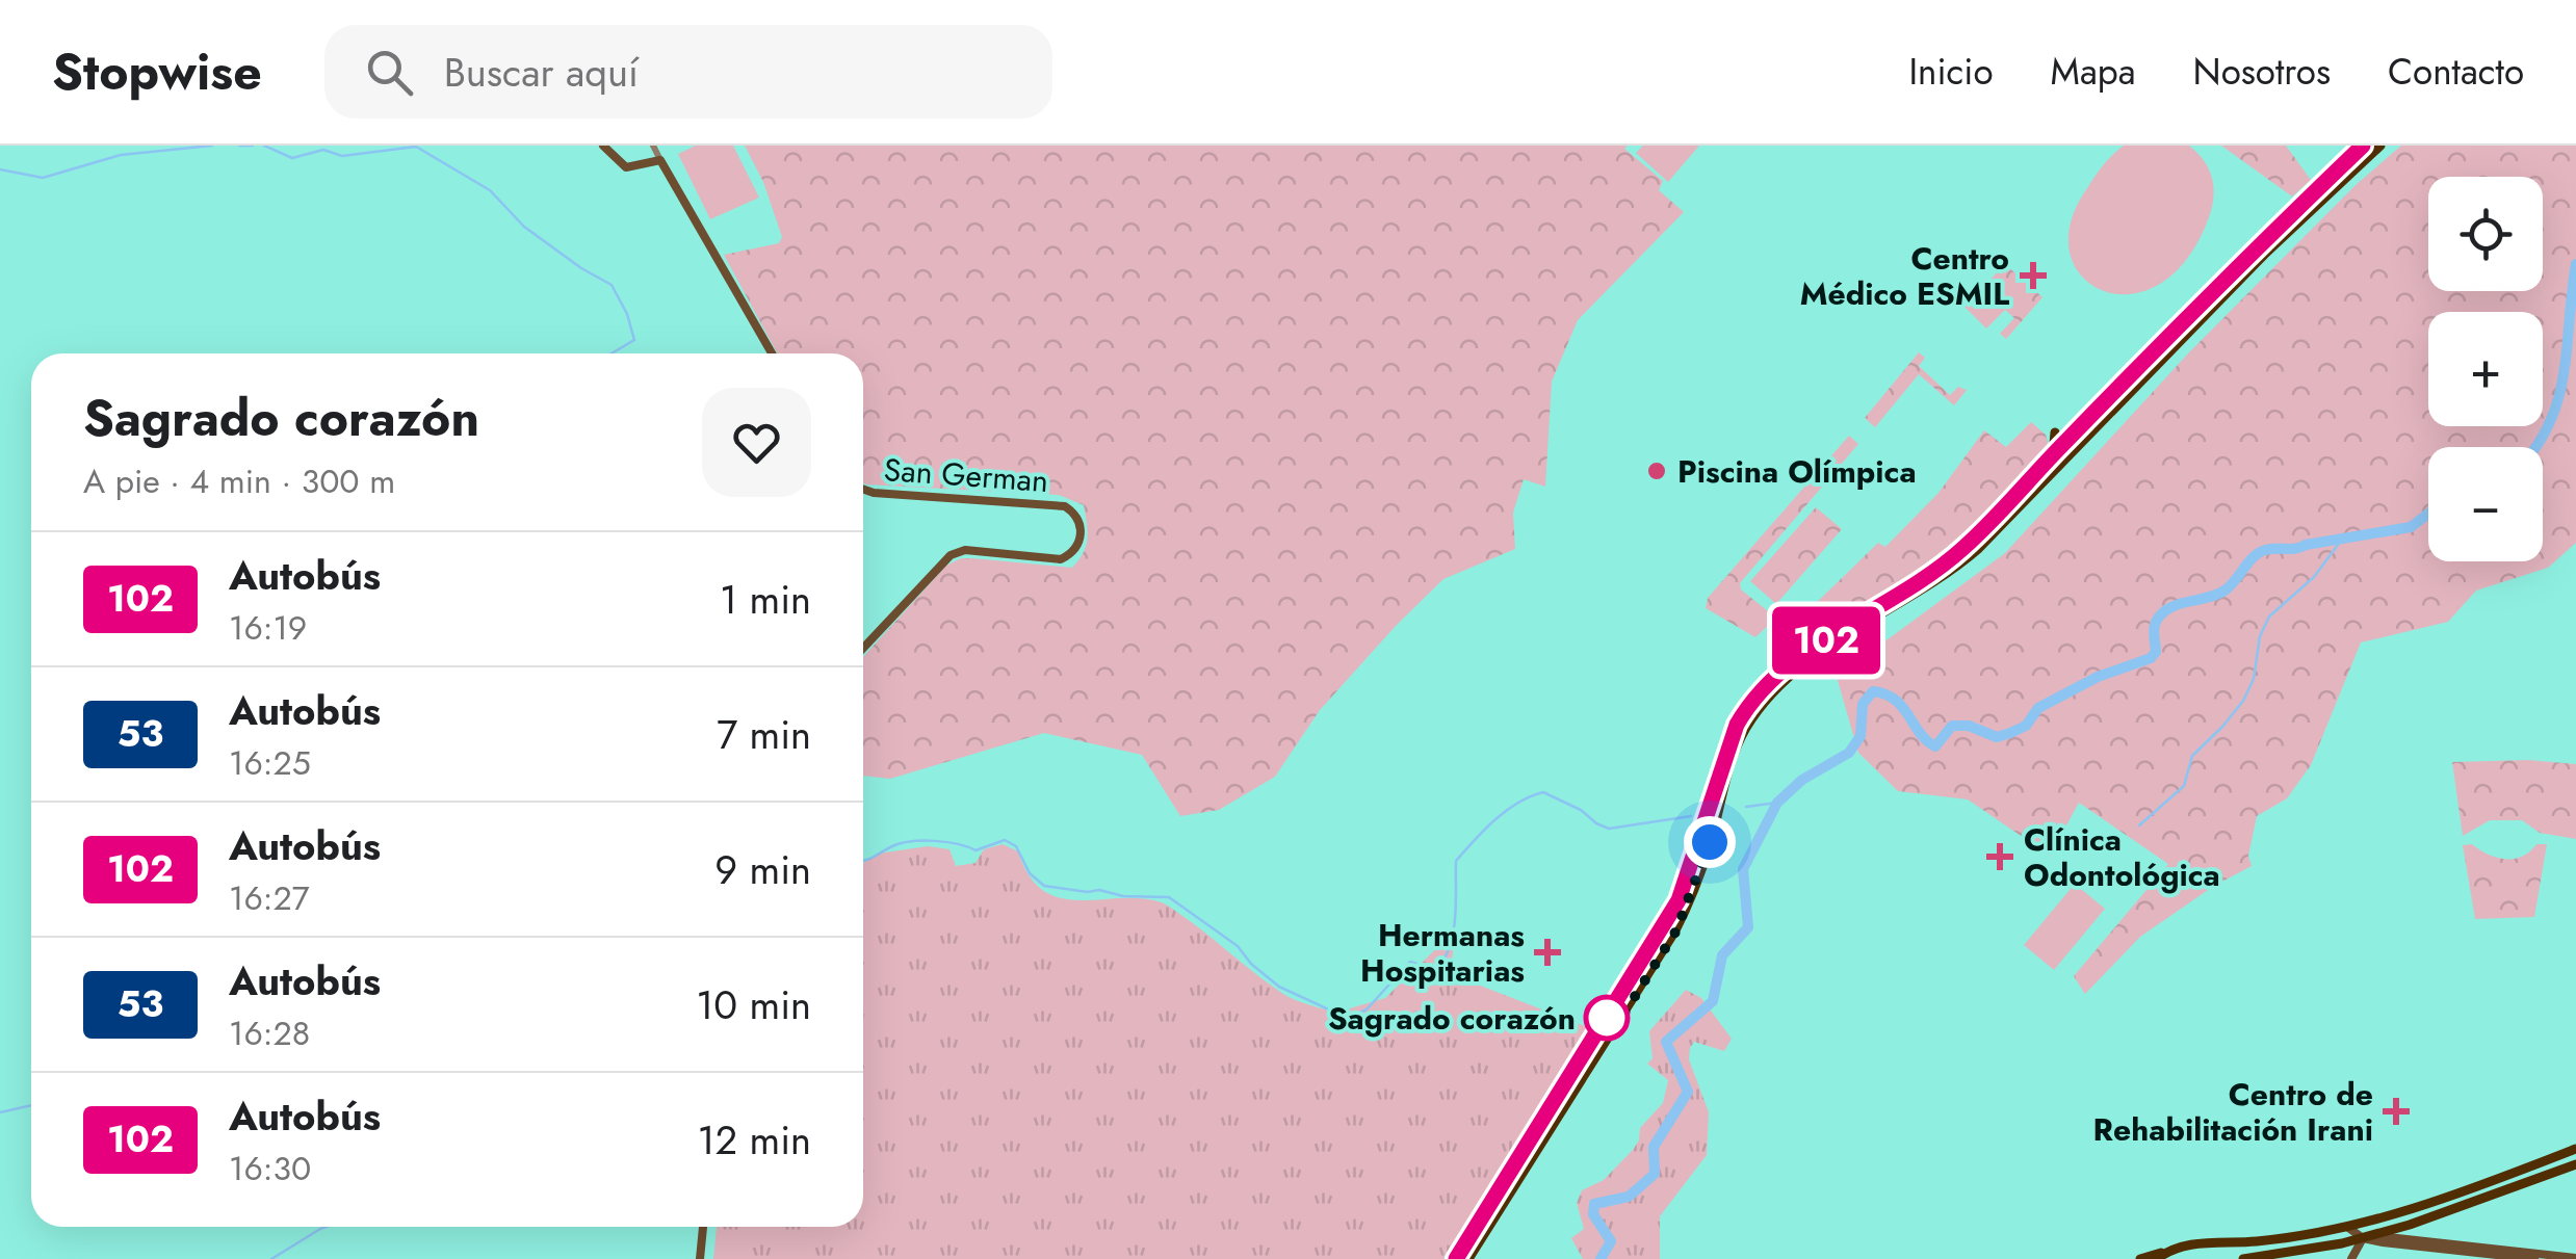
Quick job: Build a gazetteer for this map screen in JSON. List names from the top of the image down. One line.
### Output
{"streets":{"main road":["San German"]},"places":{"health":["Centro Médico ESMIL","Clínica Odontológica","Hermanas Hospitarias","Centro de Rehabilitación Irani"],"other":["Piscina Olímpica","Sagrado corazón"]},"lines":["bus line 102"],"page":{"header":"Stopwise","search":"Buscar aquí","nav":["Inicio","Mapa","Nosotros","Contacto"],"on_map":"102","map_buttons":["+","−"],"heading":["Sagrado corazón","A pie · 4 min · 300 m"],"list":[{"mark":"102","name":"Autobús","note":"16:19","value":"1 min"},{"mark":"53","name":"Autobús","note":"16:25","value":"7 min"},{"mark":"102","name":"Autobús","note":"16:27","value":"9 min"},{"mark":"53","name":"Autobús","note":"16:28","value":"10 min"},{"mark":"102","name":"Autobús","note":"16:30","value":"12 min"}]}}
